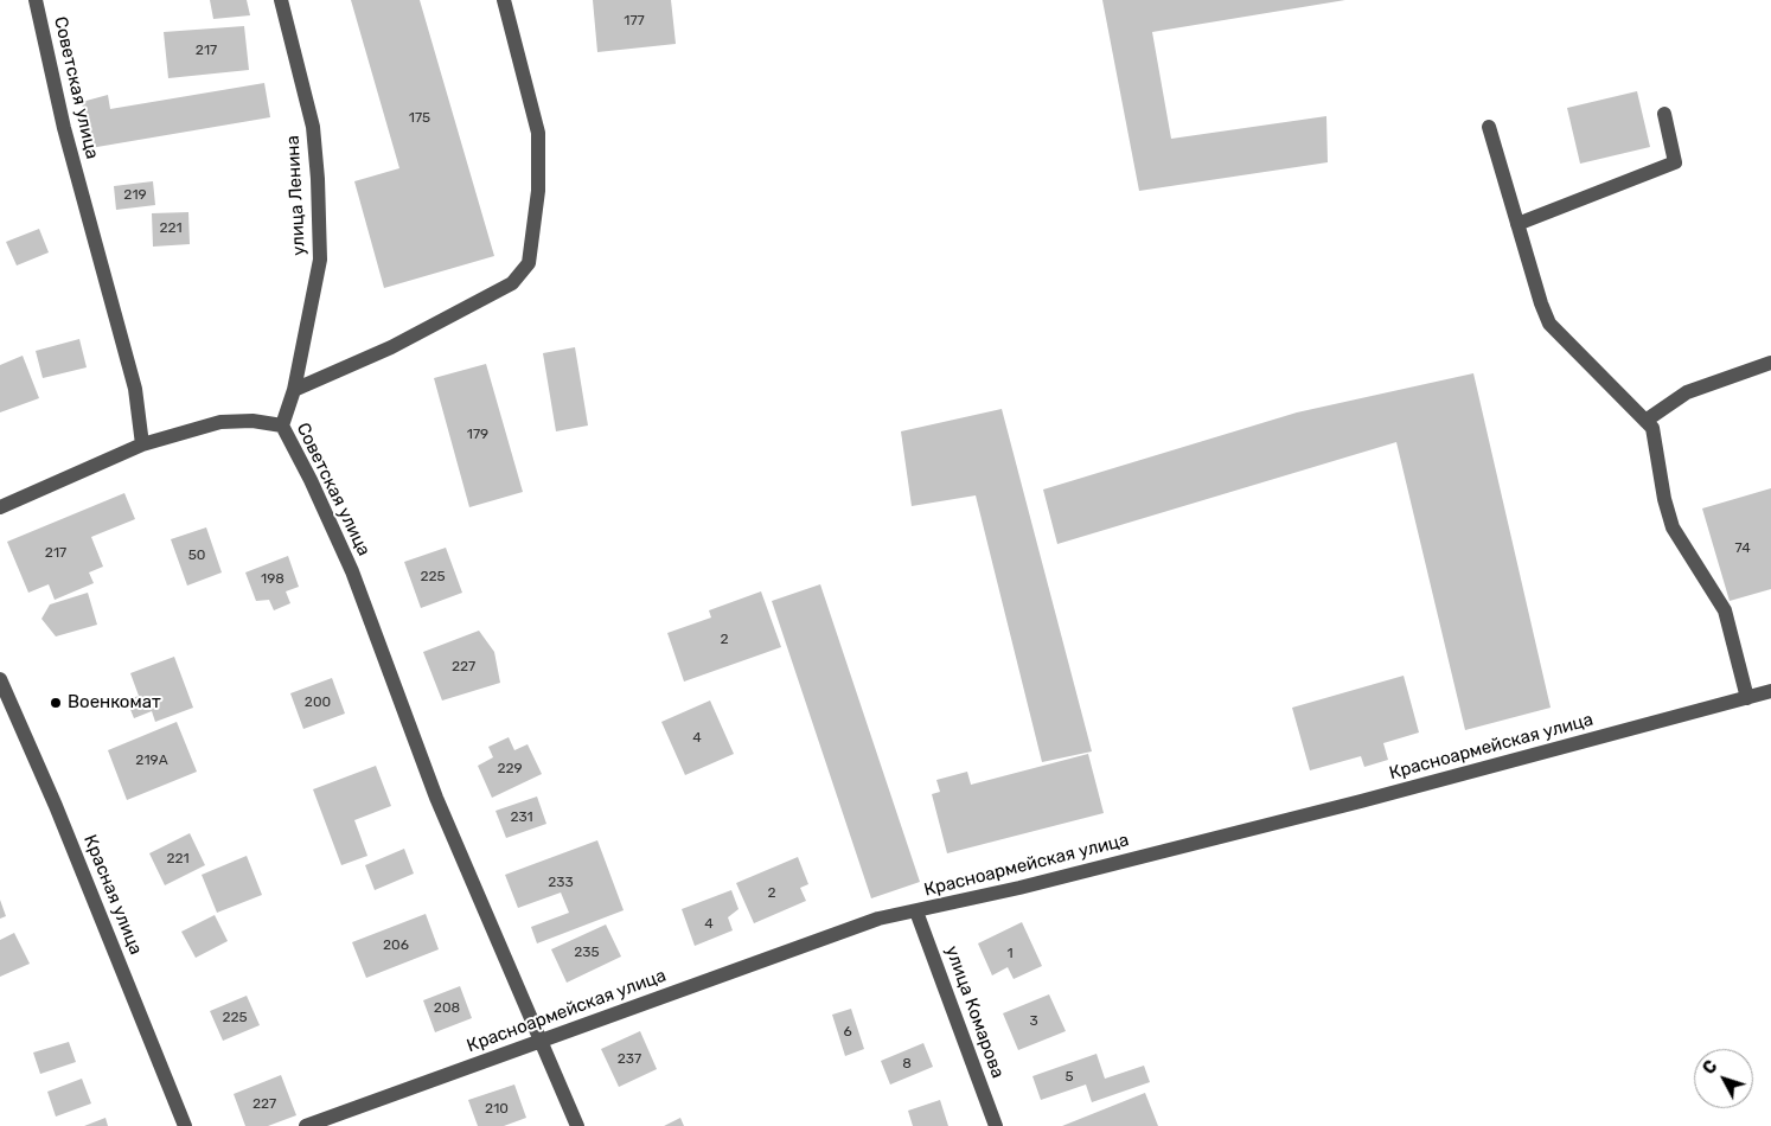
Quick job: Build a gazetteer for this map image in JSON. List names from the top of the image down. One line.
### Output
{"streets":{"street":["Советская улица","улица Ленина","Красноармейская улица","Красная улица","улица Комарова"]},"crossings":[["Советская улица","улица Ленина"],["Советская улица","Красноармейская улица"],["Красноармейская улица","улица Комарова"]],"places":["Военкомат"],"house_numbers":["177","217","175","219","221","179","74","217","50","225","198","2","227","200","4","219А","229","231","221","233","2","4","206","235","1","208","225","3","6","237","8","5","227","210"],"north":"top left"}
